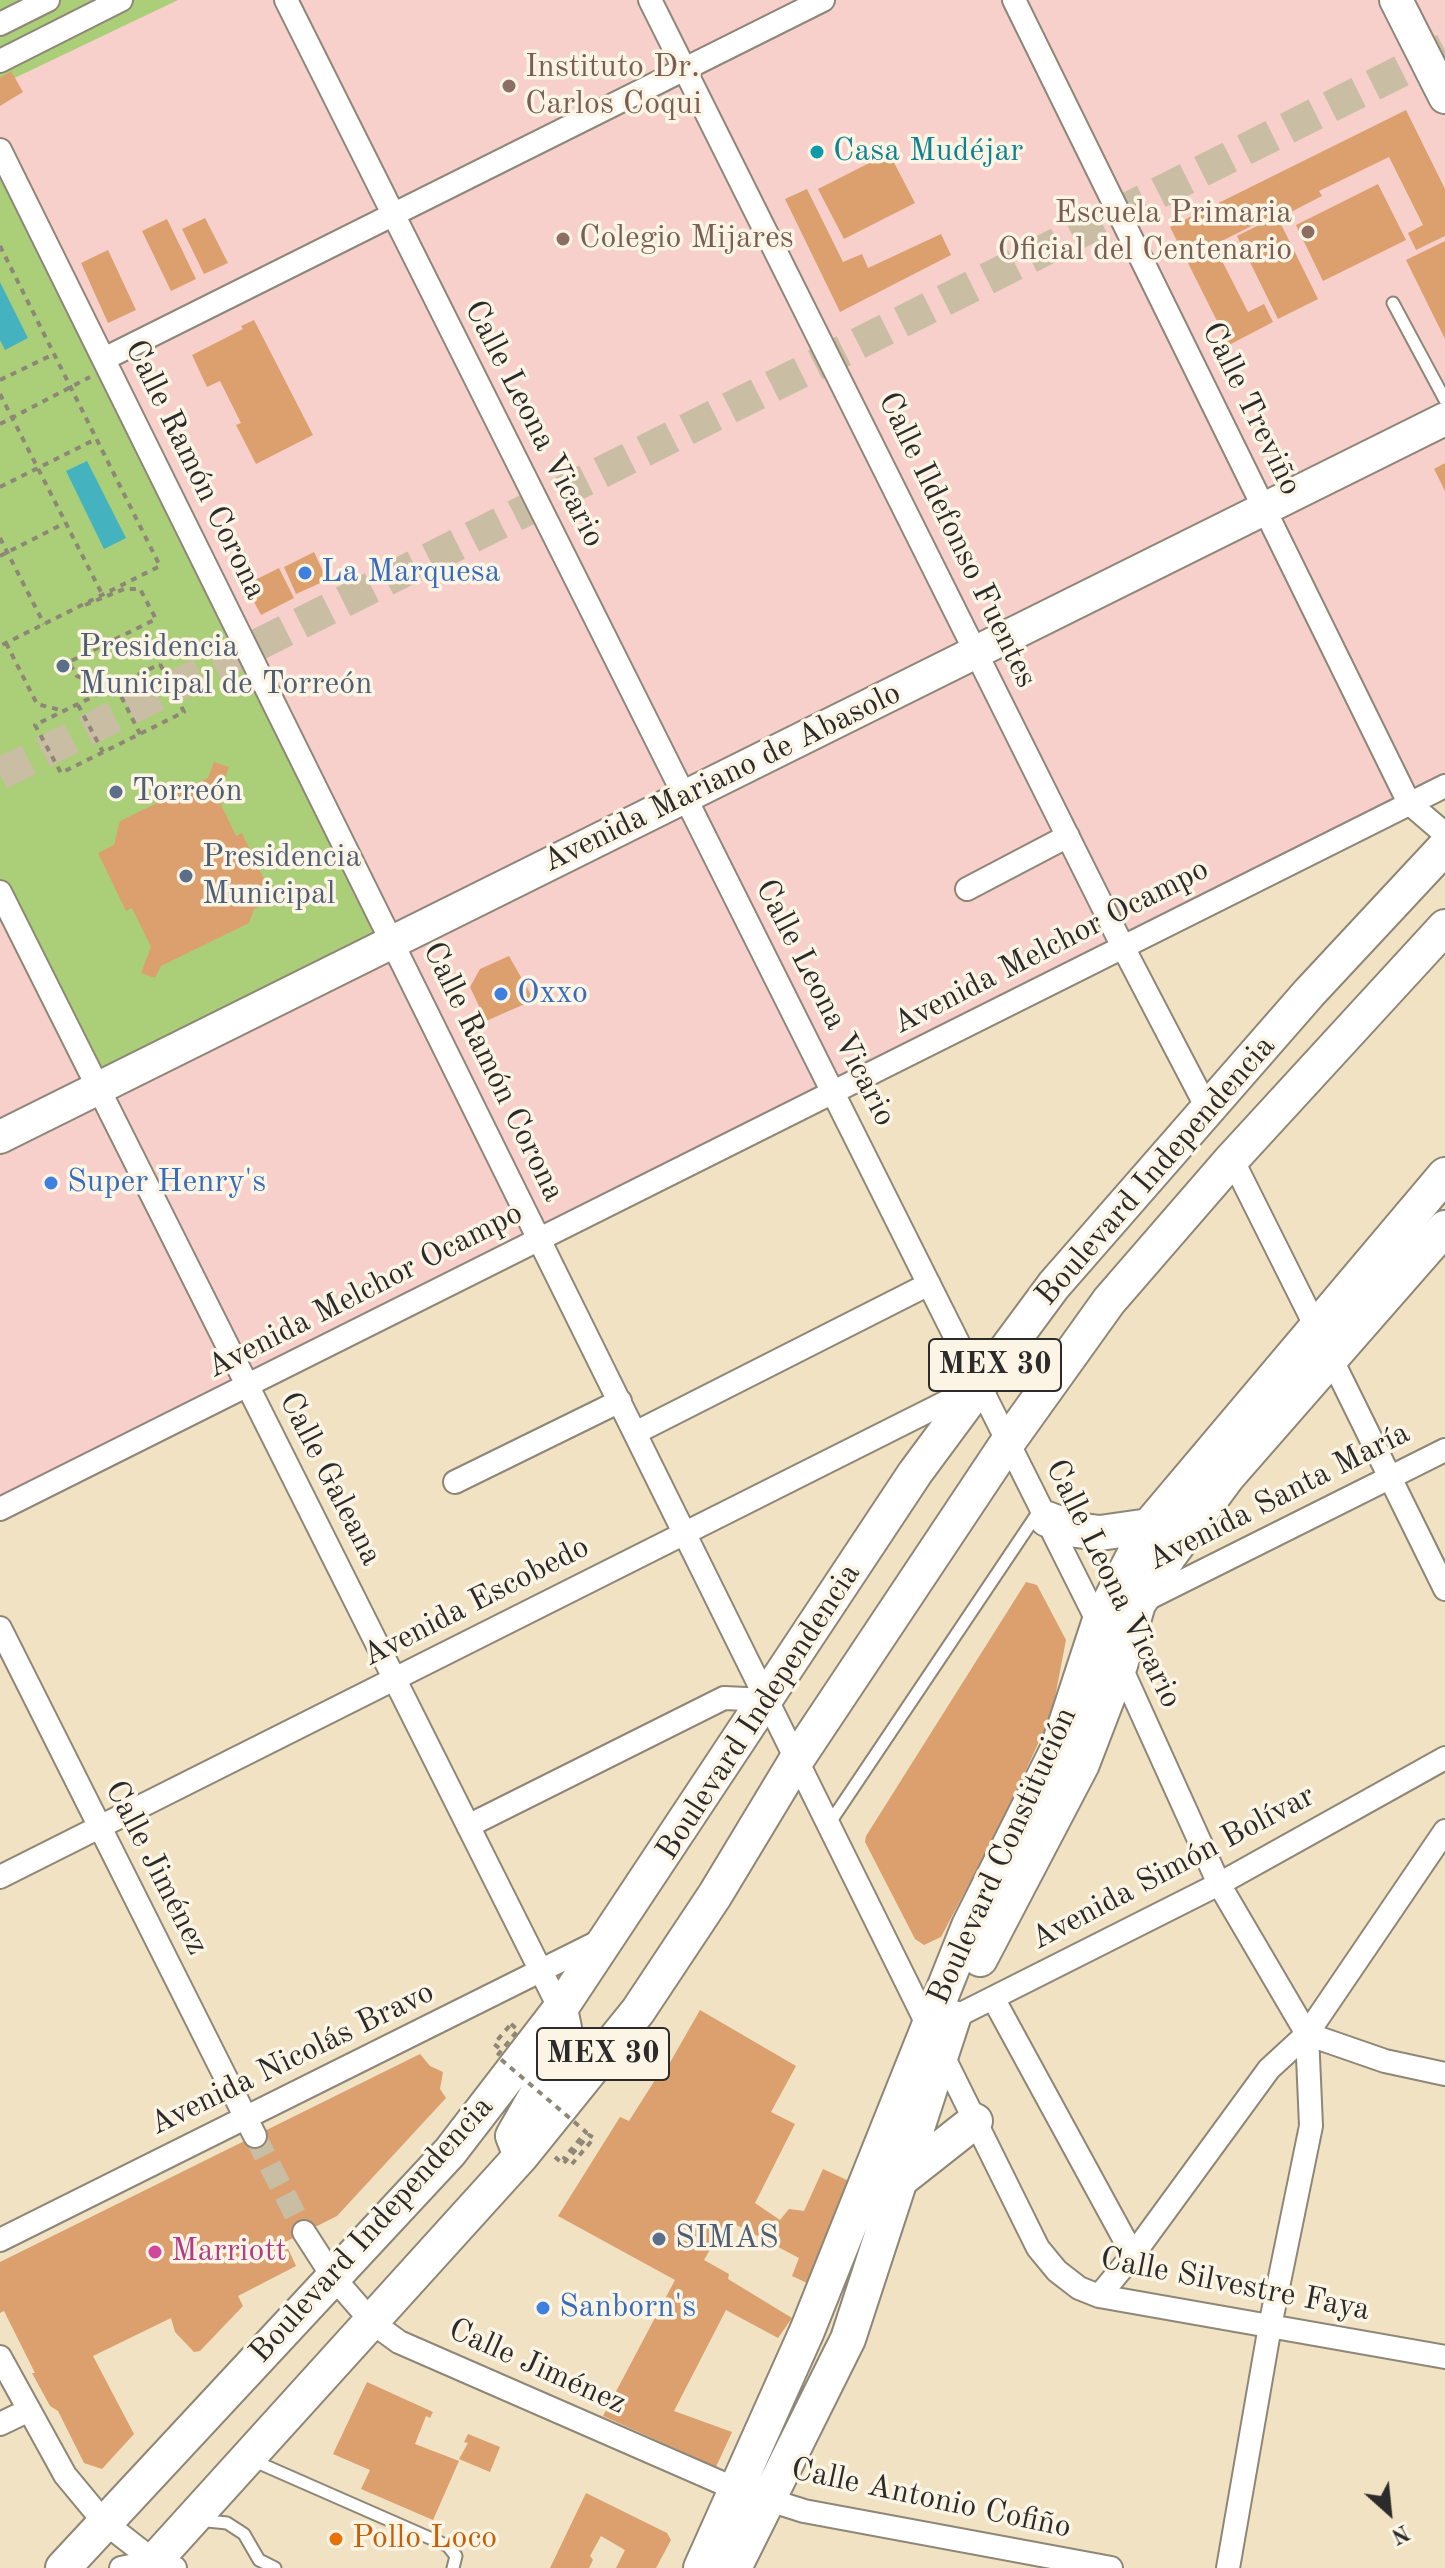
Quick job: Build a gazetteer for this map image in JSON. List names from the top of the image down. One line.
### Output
{"streets":{"main road":["Boulevard Independencia","MEX 30","Boulevard Constitución"],"street":["Calle Treviño","Calle Leona Vicario","Calle Ramón Corona","Calle Ildefonso Fuentes","Avenida Mariano de Abasolo","Avenida Melchor Ocampo","Calle Galeana","Avenida Santa María","Avenida Escobedo","Calle Jiménez","Avenida Simón Bolívar","Avenida Nicolás Bravo","Calle Silvestre Faya","Calle Antonio Cofiño"]},"crossings":[["Calle Treviño","Avenida Mariano de Abasolo"],["Calle Treviño","Avenida Melchor Ocampo"],["Calle Leona Vicario","Avenida Mariano de Abasolo"],["Calle Leona Vicario","Avenida Melchor Ocampo"],["Calle Leona Vicario","Boulevard Independencia"],["Calle Leona Vicario","Avenida Santa María"],["Calle Leona Vicario","Avenida Escobedo"],["Calle Leona Vicario","Boulevard Constitución"],["Calle Leona Vicario","Avenida Simón Bolívar"],["Calle Ramón Corona","Avenida Mariano de Abasolo"],["Calle Ramón Corona","Avenida Melchor Ocampo"],["Calle Ramón Corona","Boulevard Independencia"],["Calle Ramón Corona","Avenida Escobedo"],["Calle Ramón Corona","Boulevard Constitución"],["Calle Ramón Corona","Avenida Simón Bolívar"],["Calle Ramón Corona","Calle Silvestre Faya"],["Calle Ildefonso Fuentes","Avenida Mariano de Abasolo"],["Calle Ildefonso Fuentes","Avenida Melchor Ocampo"],["Calle Ildefonso Fuentes","Boulevard Independencia"],["Avenida Mariano de Abasolo","Calle Galeana"],["Avenida Melchor Ocampo","Calle Galeana"],["Boulevard Independencia","Calle Galeana"],["Boulevard Independencia","Avenida Escobedo"],["Boulevard Independencia","Calle Jiménez"],["Boulevard Independencia","Avenida Nicolás Bravo"],["Calle Galeana","Avenida Escobedo"],["Calle Galeana","Avenida Nicolás Bravo"],["Avenida Santa María","Boulevard Constitución"],["Avenida Escobedo","Calle Jiménez"],["Boulevard Constitución","Calle Jiménez"],["Boulevard Constitución","Avenida Simón Bolívar"],["Boulevard Constitución","Calle Silvestre Faya"],["Boulevard Constitución","Calle Antonio Cofiño"],["Calle Jiménez","Avenida Nicolás Bravo"],["Calle Jiménez","Calle Antonio Cofiño"],["Avenida Simón Bolívar","Calle Silvestre Faya"]],"places":["Instituto Dr. Carlos Coqui","Casa Mudéjar","Escuela Primaria Oficial del Centenario","Colegio Mijares","La Marquesa","Presidencia Municipal de Torreón","Torreón","Presidencia Municipal","Oxxo","Super Henry's","SIMAS","Marriott","Sanborn's","Pollo Loco"],"north":"bottom right"}
